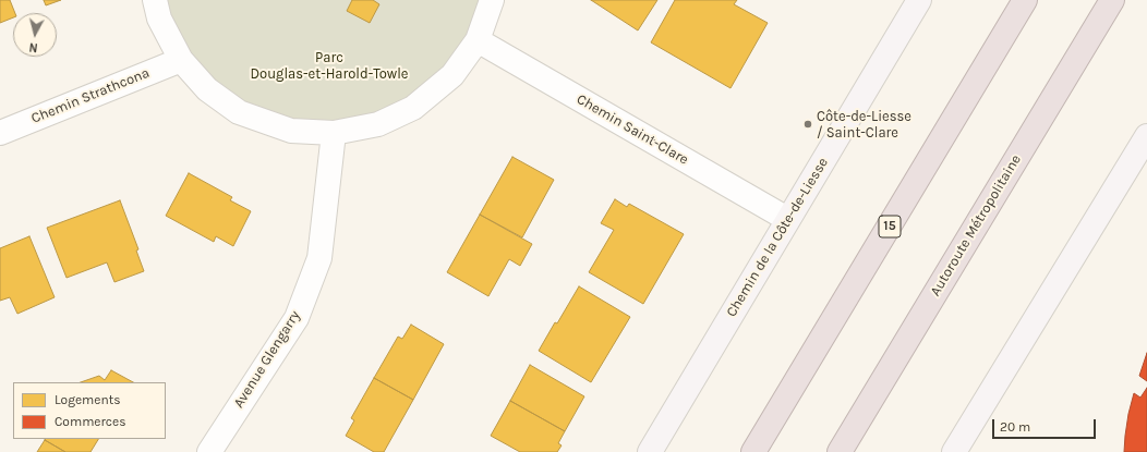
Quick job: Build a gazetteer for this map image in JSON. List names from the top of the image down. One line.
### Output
{"streets":{"highway":["Autoroute Métropolitaine","15"],"main road":["Chemin de la Côte-de-Liesse"],"street":["Chemin Strathcona","Chemin Saint-Clare","Avenue Glengarry"]},"crossings":[["Chemin Saint-Clare","Chemin de la Côte-de-Liesse"]],"parks":["Parc Douglas-et-Harold-Towle"],"places":["Côte-de-Liesse / Saint-Clare"],"legend":["Logements","Commerces"],"scale_bar":"20 m","north":"bottom"}
